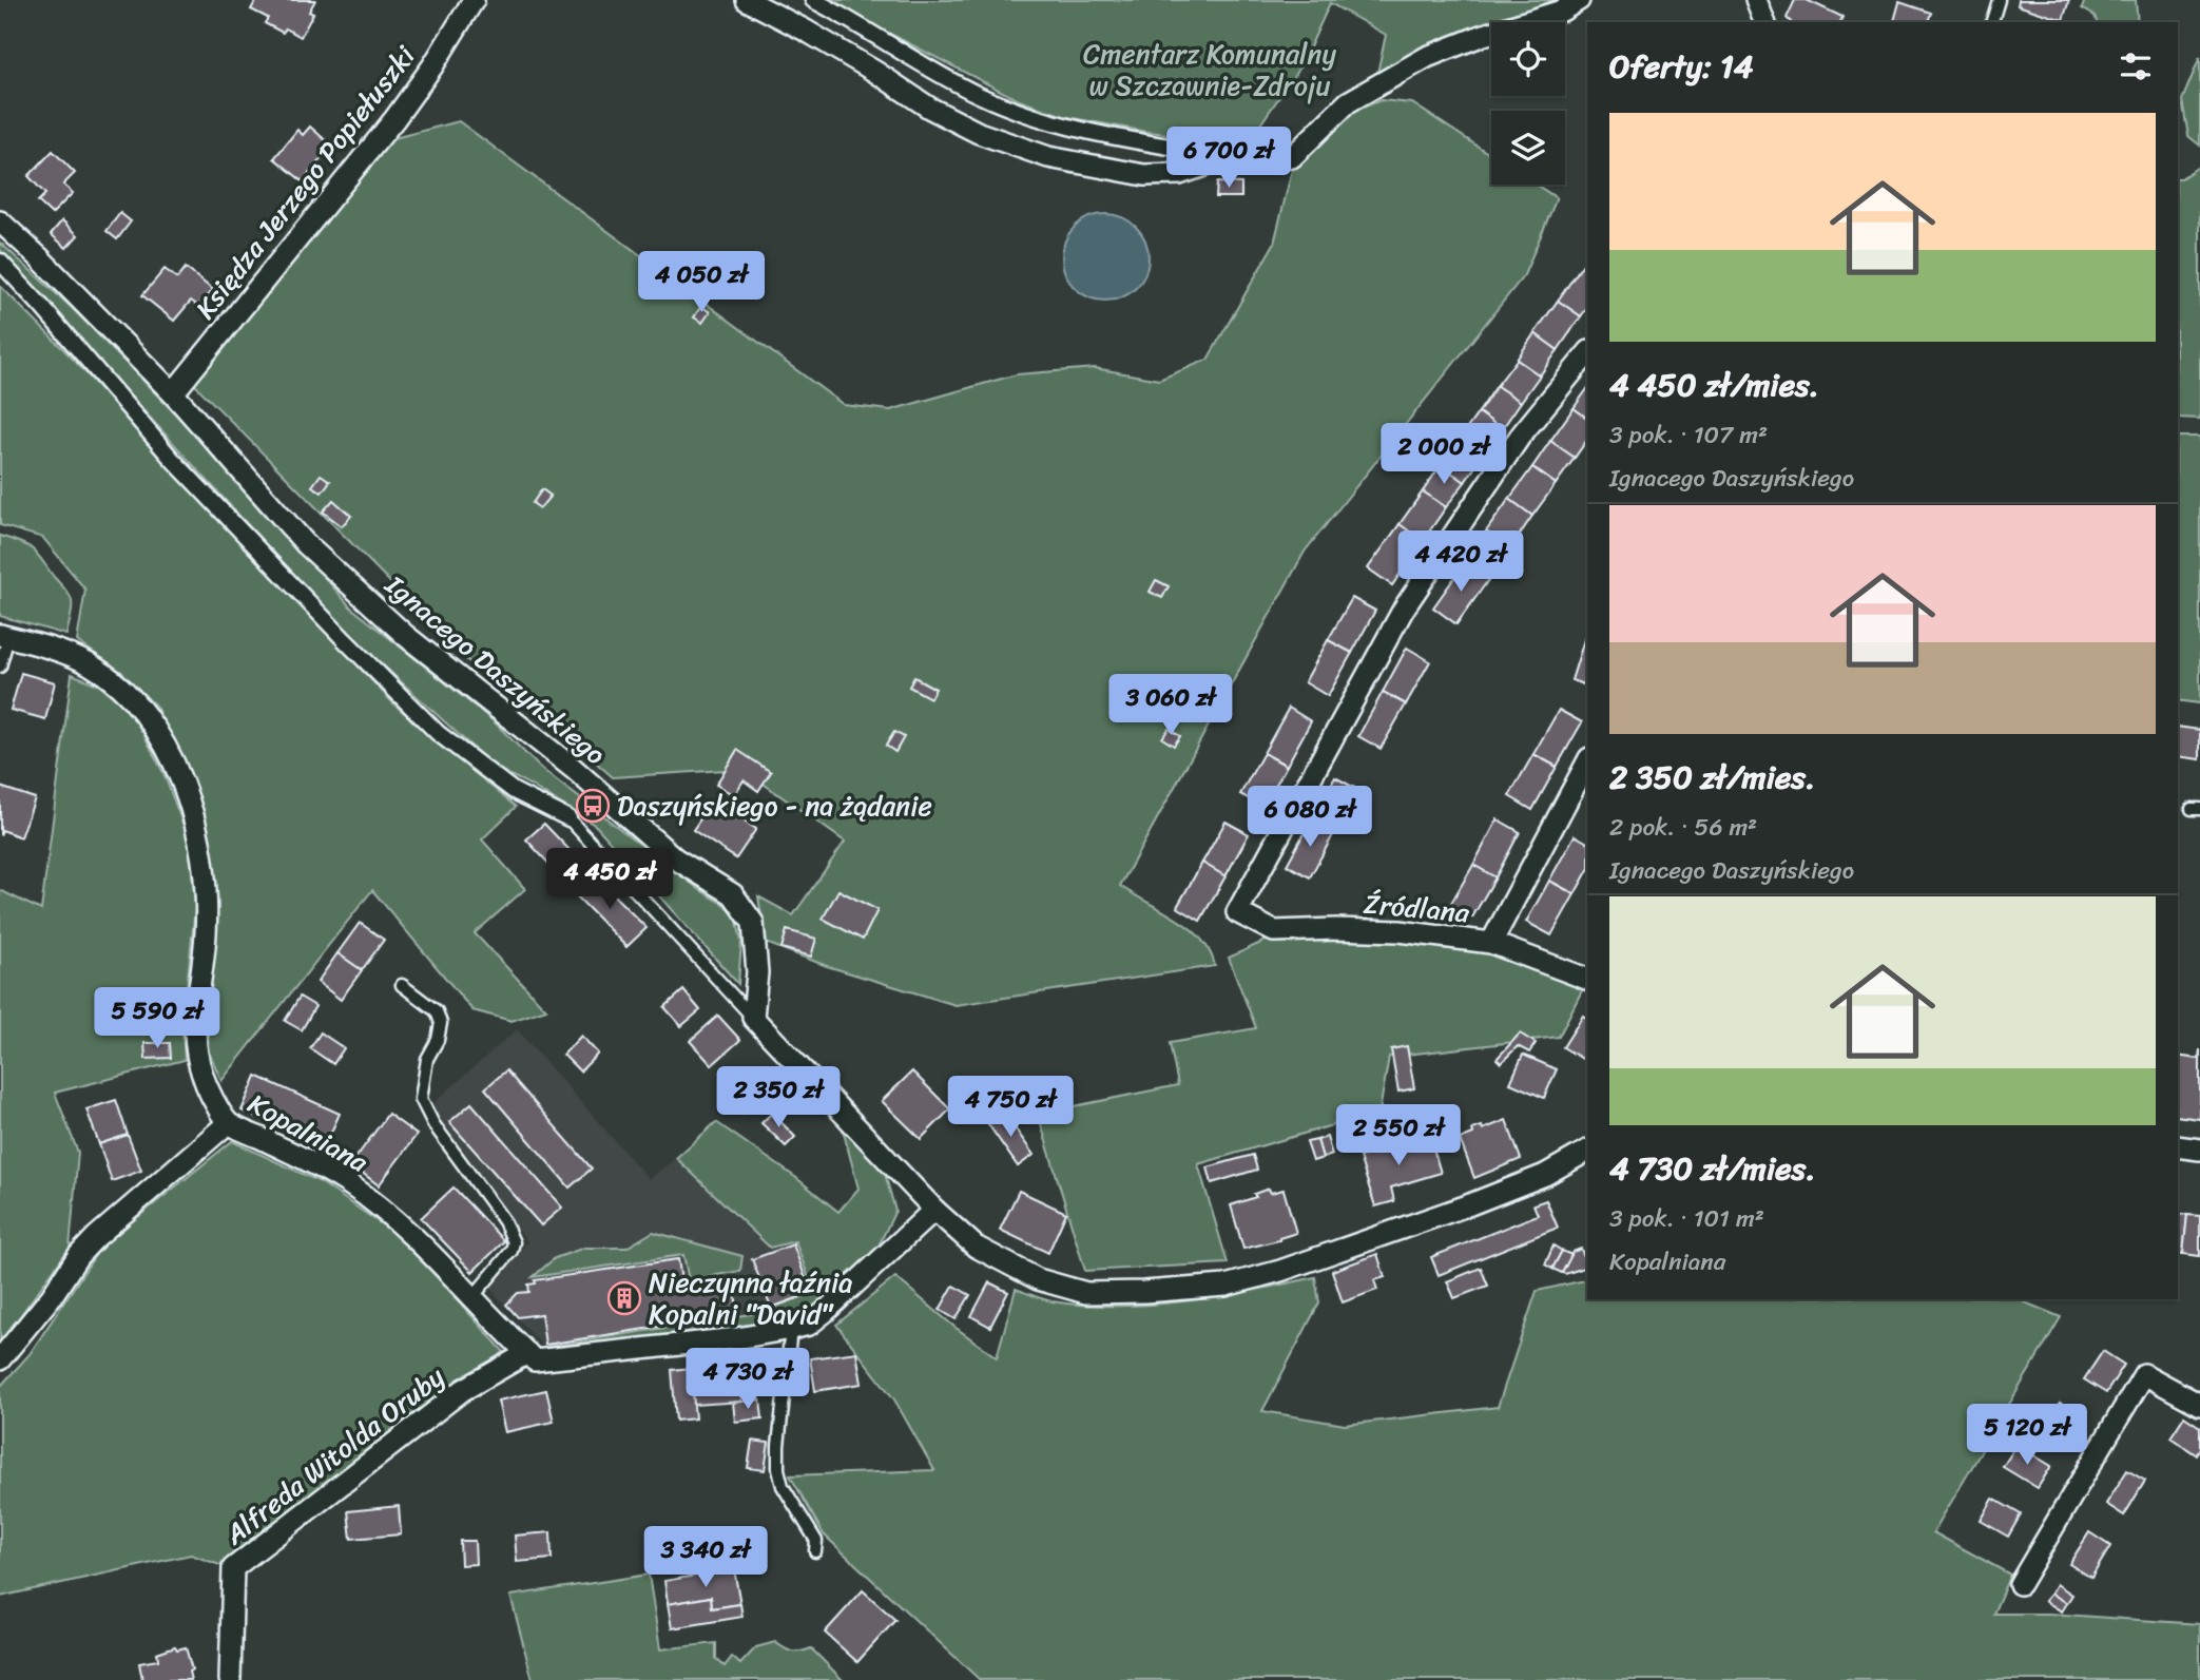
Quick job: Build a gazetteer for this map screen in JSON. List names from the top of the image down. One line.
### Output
{"streets":{"street":["Księdza Jerzego Popiełuszki","Ignacego Daszyńskiego","Źródlana","Kopalniana","Alfreda Witolda Oruby"]},"crossings":[["Księdza Jerzego Popiełuszki","Ignacego Daszyńskiego"],["Kopalniana","Alfreda Witolda Oruby"]],"parks":["Cmentarz Komunalny w Szczawnie-Zdroju"],"places":{"bus stop":["Daszyńskiego - na żądanie"],"building":["Nieczynna łaźnia Kopalni \"David\""]},"page":{"heading":"Oferty: 14","list":[{"name":"4 450 zł/mies.","note":"3 pok. · 107 m² · Ignacego Daszyńskiego"},{"name":"2 350 zł/mies.","note":"2 pok. · 56 m² · Ignacego Daszyńskiego"},{"name":"4 730 zł/mies.","note":"3 pok. · 101 m² · Kopalniana"}],"price":["6 700 zł","4 050 zł","2 000 zł","4 420 zł","3 060 zł","6 080 zł","4 450 zł","5 590 zł","2 350 zł","4 750 zł","2 550 zł","4 730 zł","5 120 zł","3 340 zł"]}}
